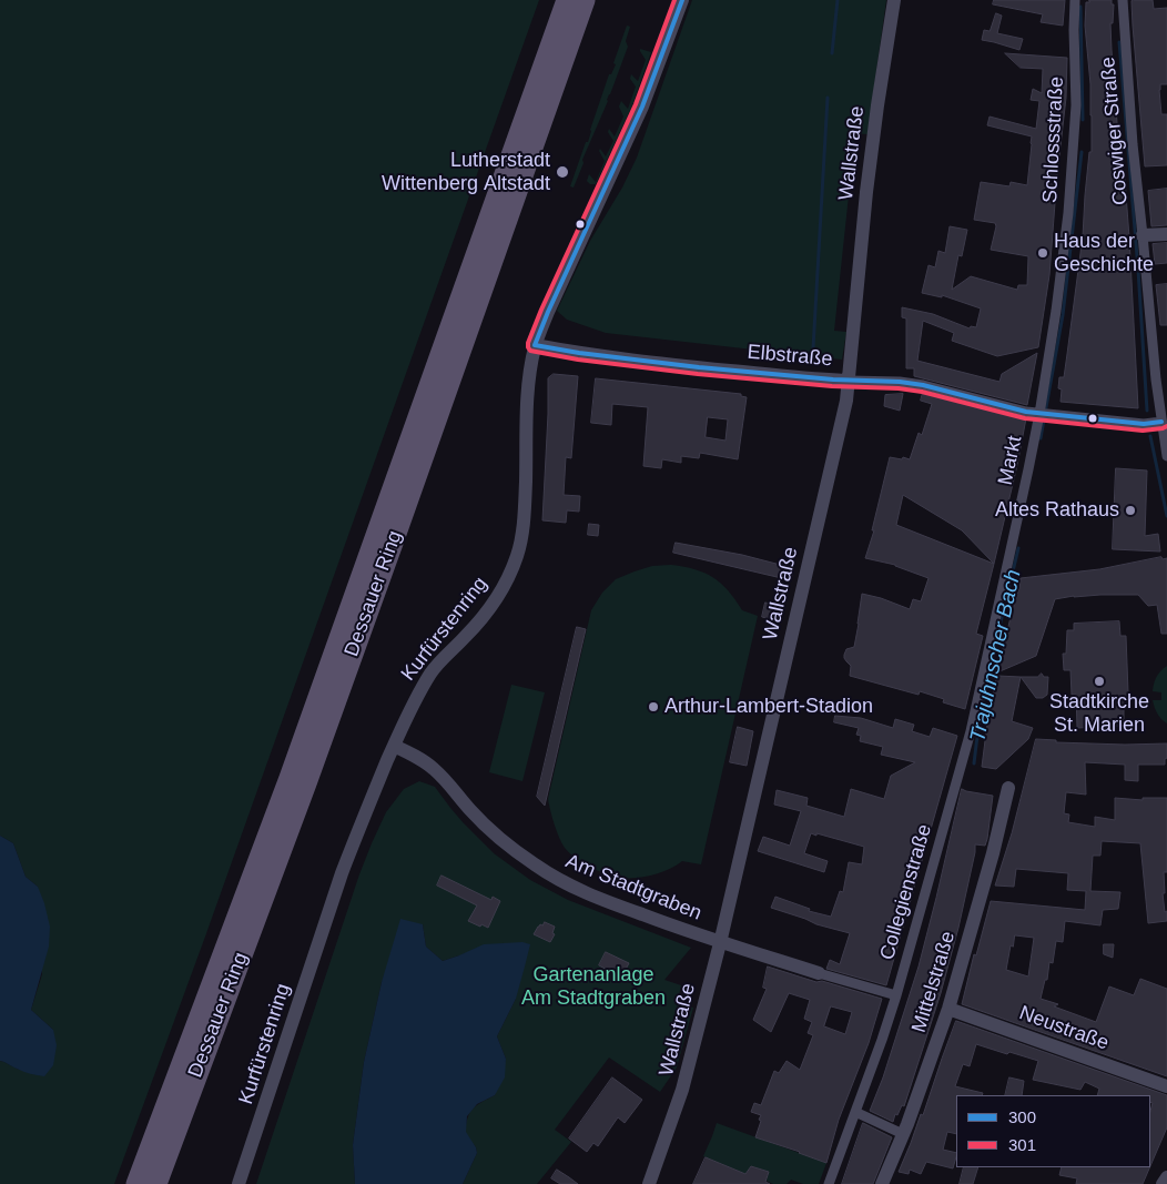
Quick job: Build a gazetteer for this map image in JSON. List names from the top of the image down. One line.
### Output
{"streets":{"main road":["Dessauer Ring"],"street":["Coswiger Straße","Schlossstraße","Wallstraße","Elbstraße","Markt","Kurfürstenring","Am Stadtgraben","Collegienstraße","Mittelstraße","Neustraße"]},"crossings":[["Schlossstraße","Elbstraße"],["Schlossstraße","Markt"],["Wallstraße","Elbstraße"],["Wallstraße","Am Stadtgraben"],["Elbstraße","Markt"],["Elbstraße","Kurfürstenring"],["Markt","Collegienstraße"],["Kurfürstenring","Am Stadtgraben"],["Am Stadtgraben","Collegienstraße"],["Mittelstraße","Neustraße"]],"water":["Trajuhnscher Bach"],"parks":["Gartenanlage Am Stadtgraben"],"places":["Lutherstadt Wittenberg Altstadt","Haus der Geschichte","Altes Rathaus","Stadtkirche St. Marien","Arthur-Lambert-Stadion"],"lines":["transit line 300","transit line 301"],"legend":["300","301"]}
